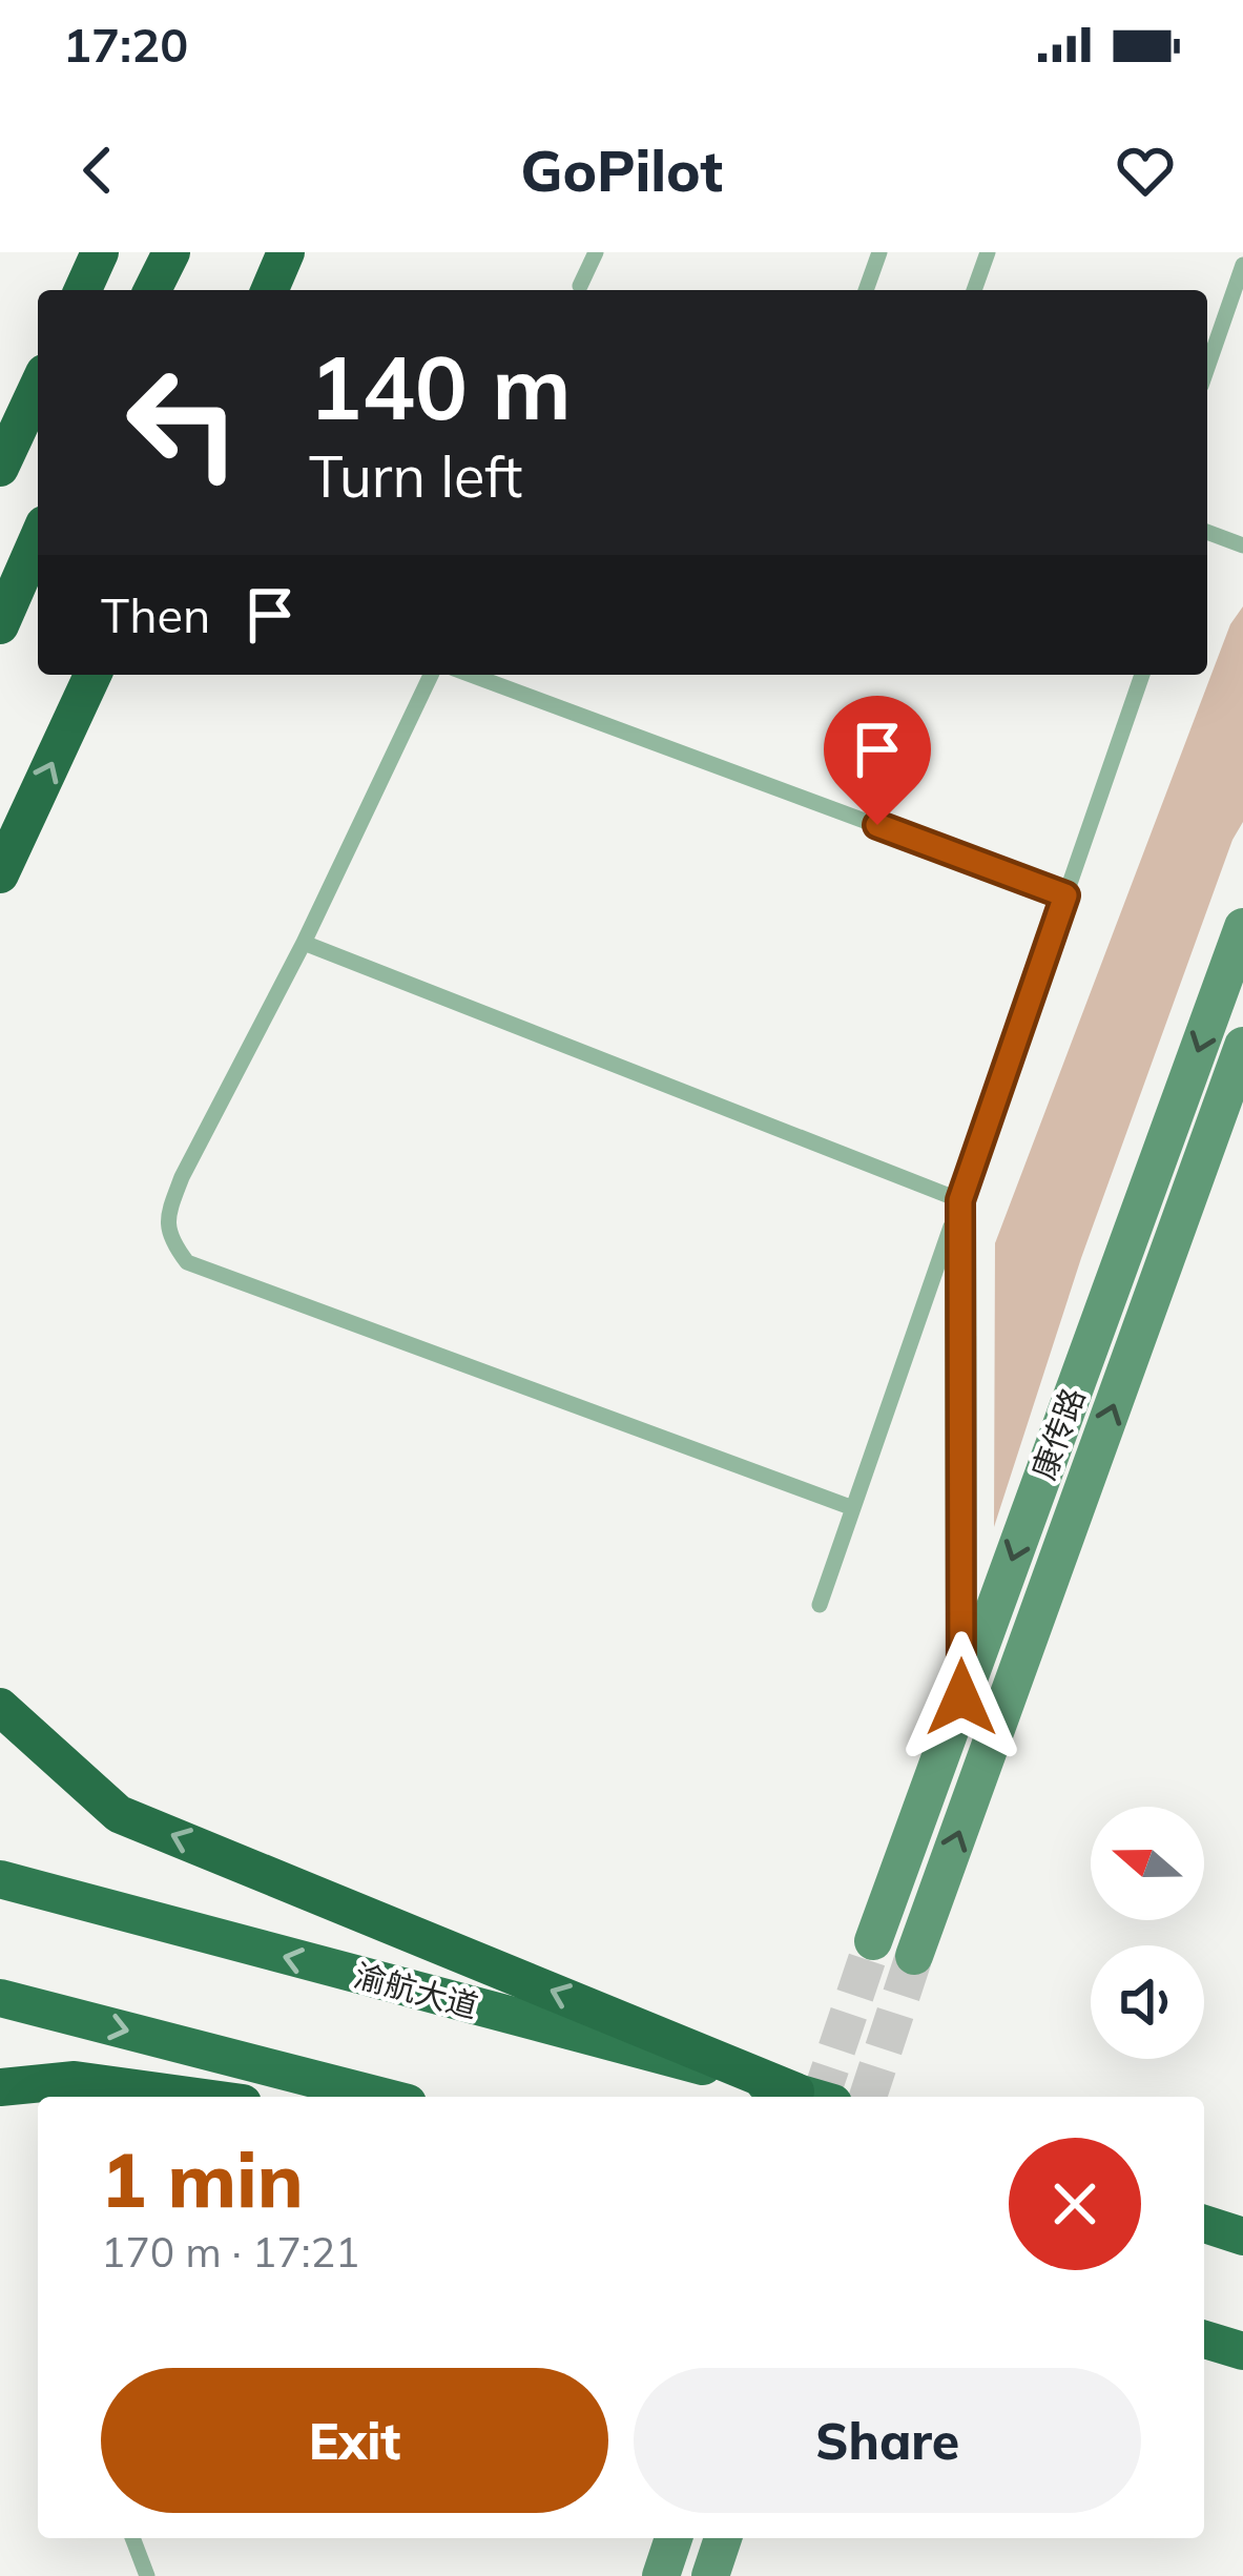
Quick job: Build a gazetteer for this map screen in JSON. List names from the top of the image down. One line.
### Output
{"streets":{"highway":["渝航大道"],"main road":["康传路"]},"north":"left","page":{"status":"17:20","header":"GoPilot","turn":["140 m","Turn left"],"then":"Then","heading":["1 min","170 m · 17:21"],"buttons":["Exit","Share"]}}
